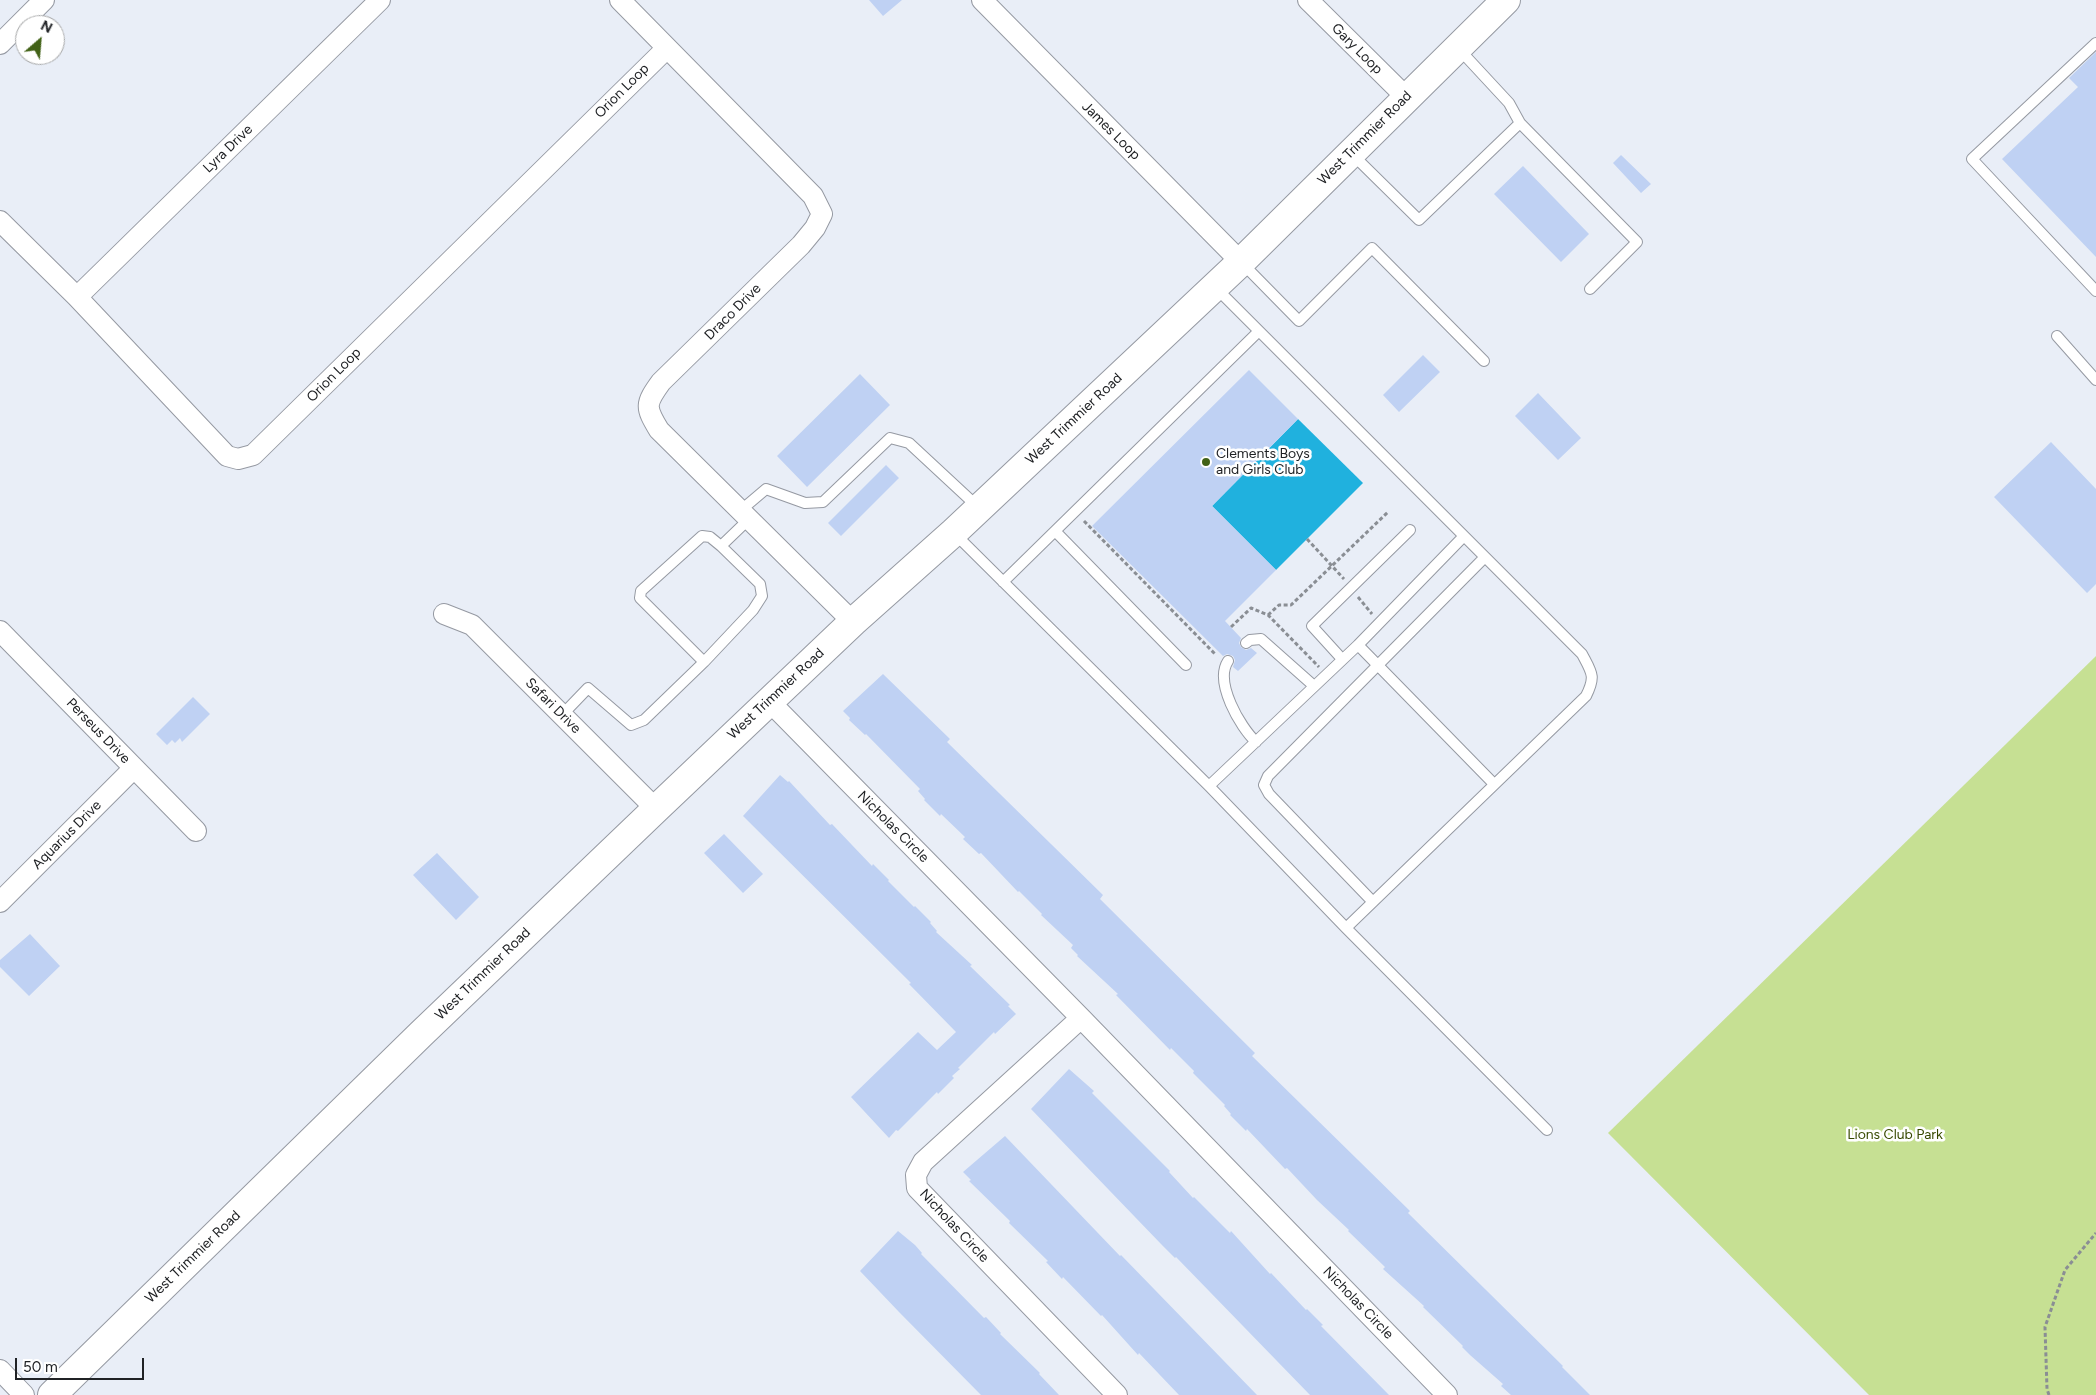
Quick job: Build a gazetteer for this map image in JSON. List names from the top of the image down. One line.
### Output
{"streets":{"main road":["West Trimmier Road"],"street":["Gary Loop","Orion Loop","James Loop","Lyra Drive","Draco Drive","Safari Drive","Perseus Drive","Nicholas Circle","Aquarius Drive"]},"crossings":[["Gary Loop","West Trimmier Road"],["Orion Loop","Lyra Drive"],["Orion Loop","Draco Drive"],["James Loop","West Trimmier Road"],["West Trimmier Road","Draco Drive"],["West Trimmier Road","Safari Drive"],["West Trimmier Road","Nicholas Circle"],["Perseus Drive","Aquarius Drive"]],"parks":["Lions Club Park"],"places":["Clements Boys and Girls Club"],"scale_bar":"50 m","north":"top right"}
